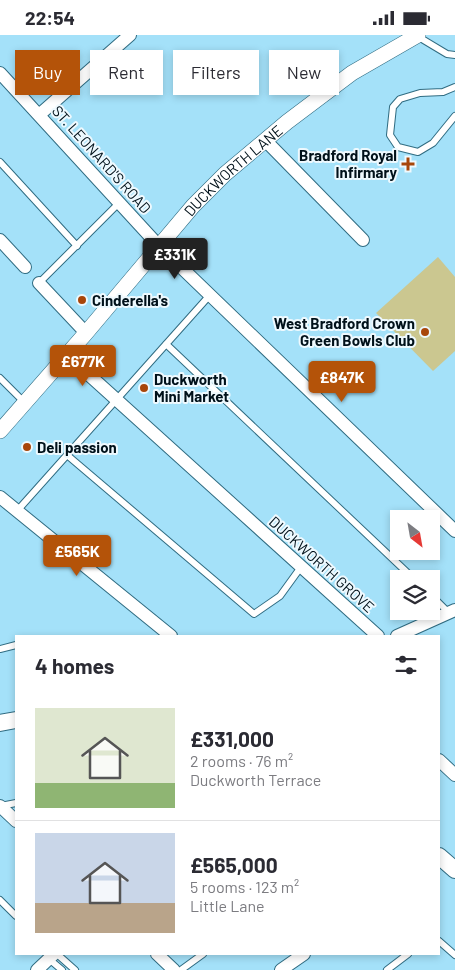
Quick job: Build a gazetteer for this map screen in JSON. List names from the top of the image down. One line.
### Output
{"streets":{"street":["ST. LEONARD'S ROAD","DUCKWORTH LANE","DUCKWORTH GROVE"]},"crossings":[["ST. LEONARD'S ROAD","DUCKWORTH LANE"],["DUCKWORTH LANE","DUCKWORTH GROVE"]],"places":{"health":["Bradford Royal Infirmary"],"other":["Cinderella's","West Bradford Crown Green Bowls Club","Duckworth Mini Market","Deli passion"]},"north":"bottom right","page":{"status":"22:54","chip":["Buy","Rent","Filters","New"],"price":["£331K","£677K","£847K","£565K"],"heading":"4 homes","list":[{"name":"£331,000","note":"2 rooms · 76 m² · Duckworth Terrace"},{"name":"£565,000","note":"5 rooms · 123 m² · Little Lane"}]}}
